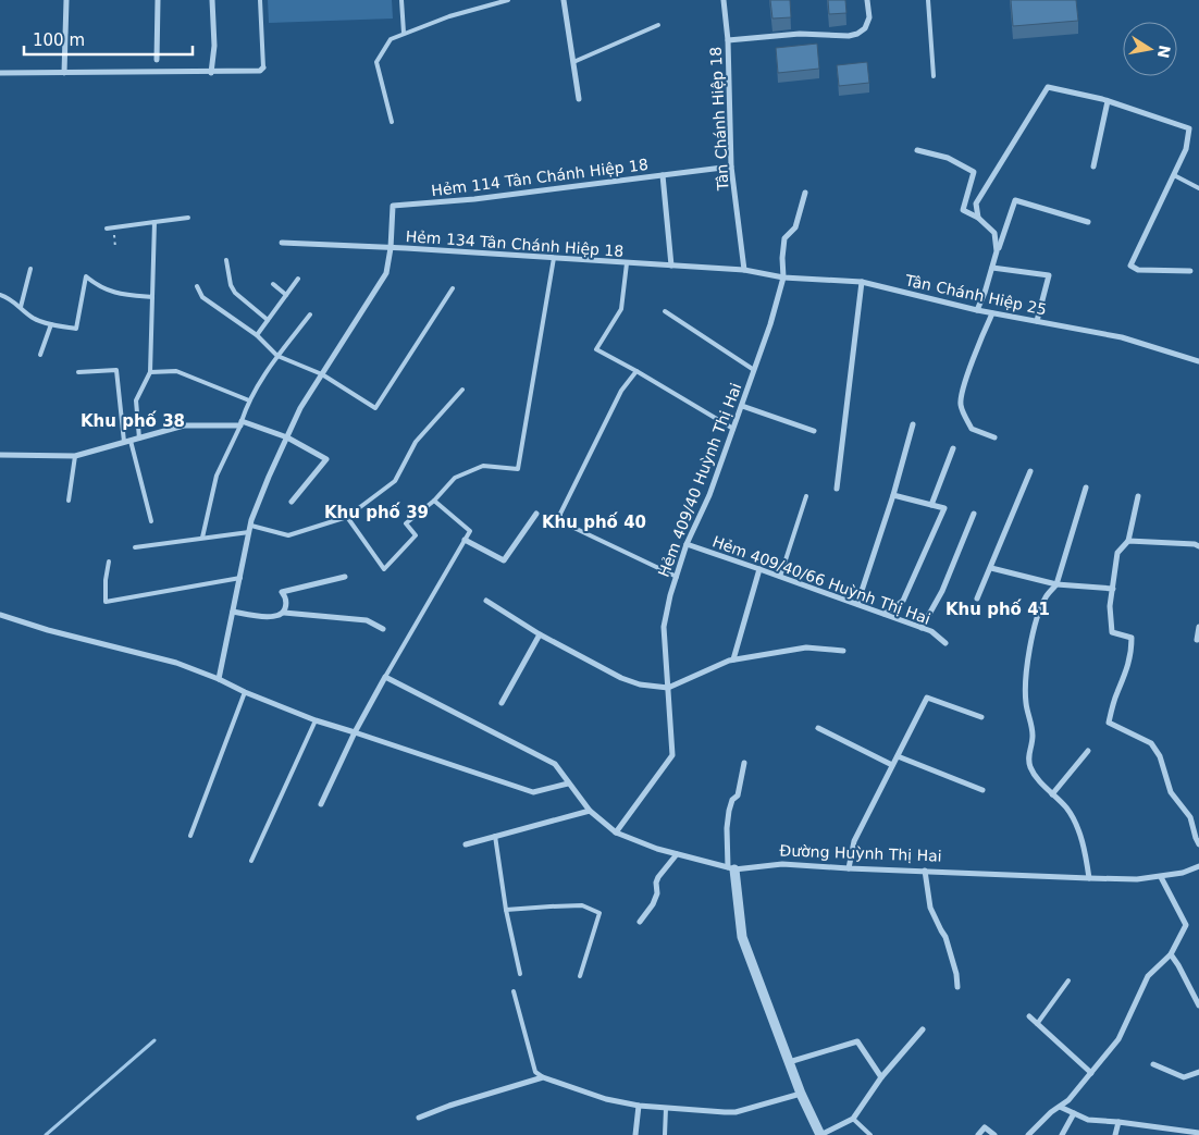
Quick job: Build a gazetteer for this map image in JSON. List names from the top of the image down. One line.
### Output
{"streets":{"street":["Tân Chánh Hiệp 18","Hẻm 114 Tân Chánh Hiệp 18","Hẻm 134 Tân Chánh Hiệp 18","Tân Chánh Hiệp 25","Hẻm 409/40 Huỳnh Thị Hai","Hẻm 409/40/66 Huỳnh Thị Hai","Đường Huỳnh Thị Hai"]},"crossings":[["Tân Chánh Hiệp 18","Hẻm 114 Tân Chánh Hiệp 18"],["Tân Chánh Hiệp 18","Hẻm 134 Tân Chánh Hiệp 18"],["Tân Chánh Hiệp 18","Tân Chánh Hiệp 25"],["Hẻm 114 Tân Chánh Hiệp 18","Hẻm 134 Tân Chánh Hiệp 18"],["Hẻm 134 Tân Chánh Hiệp 18","Tân Chánh Hiệp 25"],["Tân Chánh Hiệp 25","Hẻm 409/40 Huỳnh Thị Hai"],["Hẻm 409/40 Huỳnh Thị Hai","Hẻm 409/40/66 Huỳnh Thị Hai"]],"districts":["Khu phố 38","Khu phố 39","Khu phố 40","Khu phố 41"],"scale_bar":"100 m","north":"right"}
